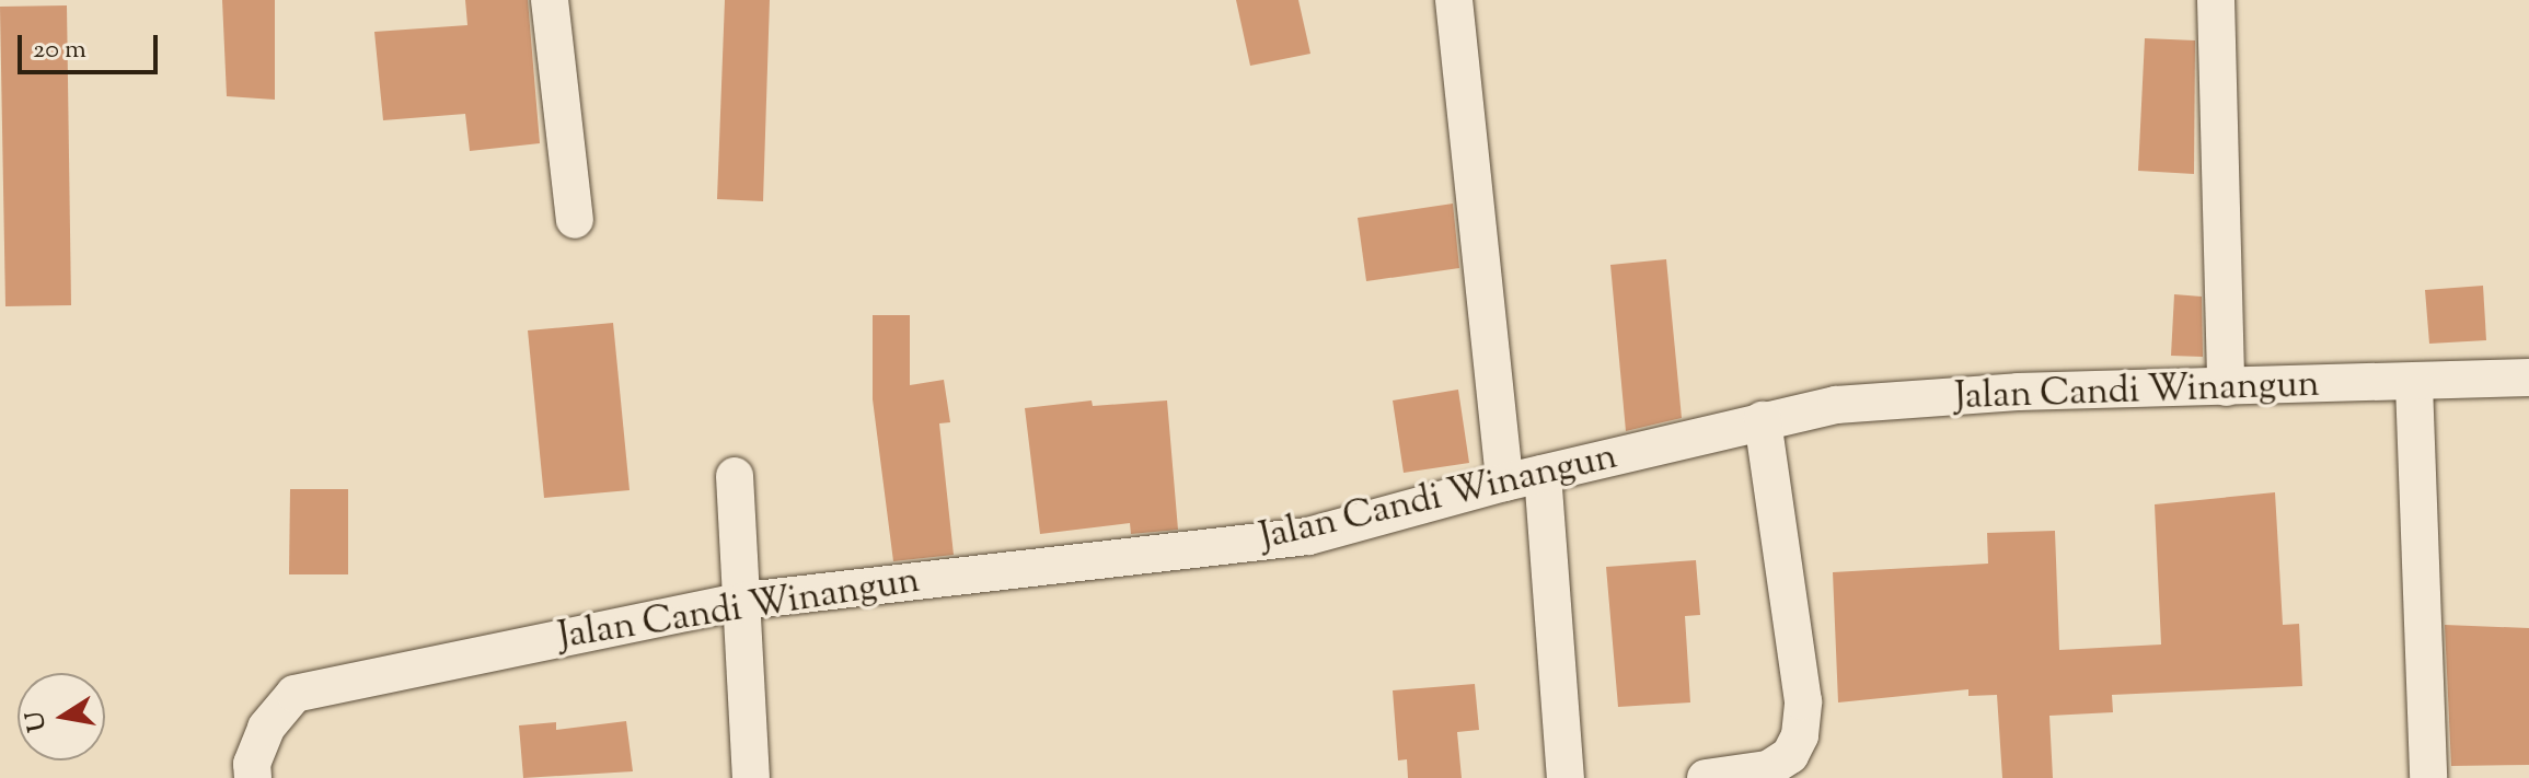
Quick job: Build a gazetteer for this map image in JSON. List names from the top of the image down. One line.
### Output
{"streets":{"street":["Jalan Candi Winangun"]},"scale_bar":"20 m","north":"left"}
